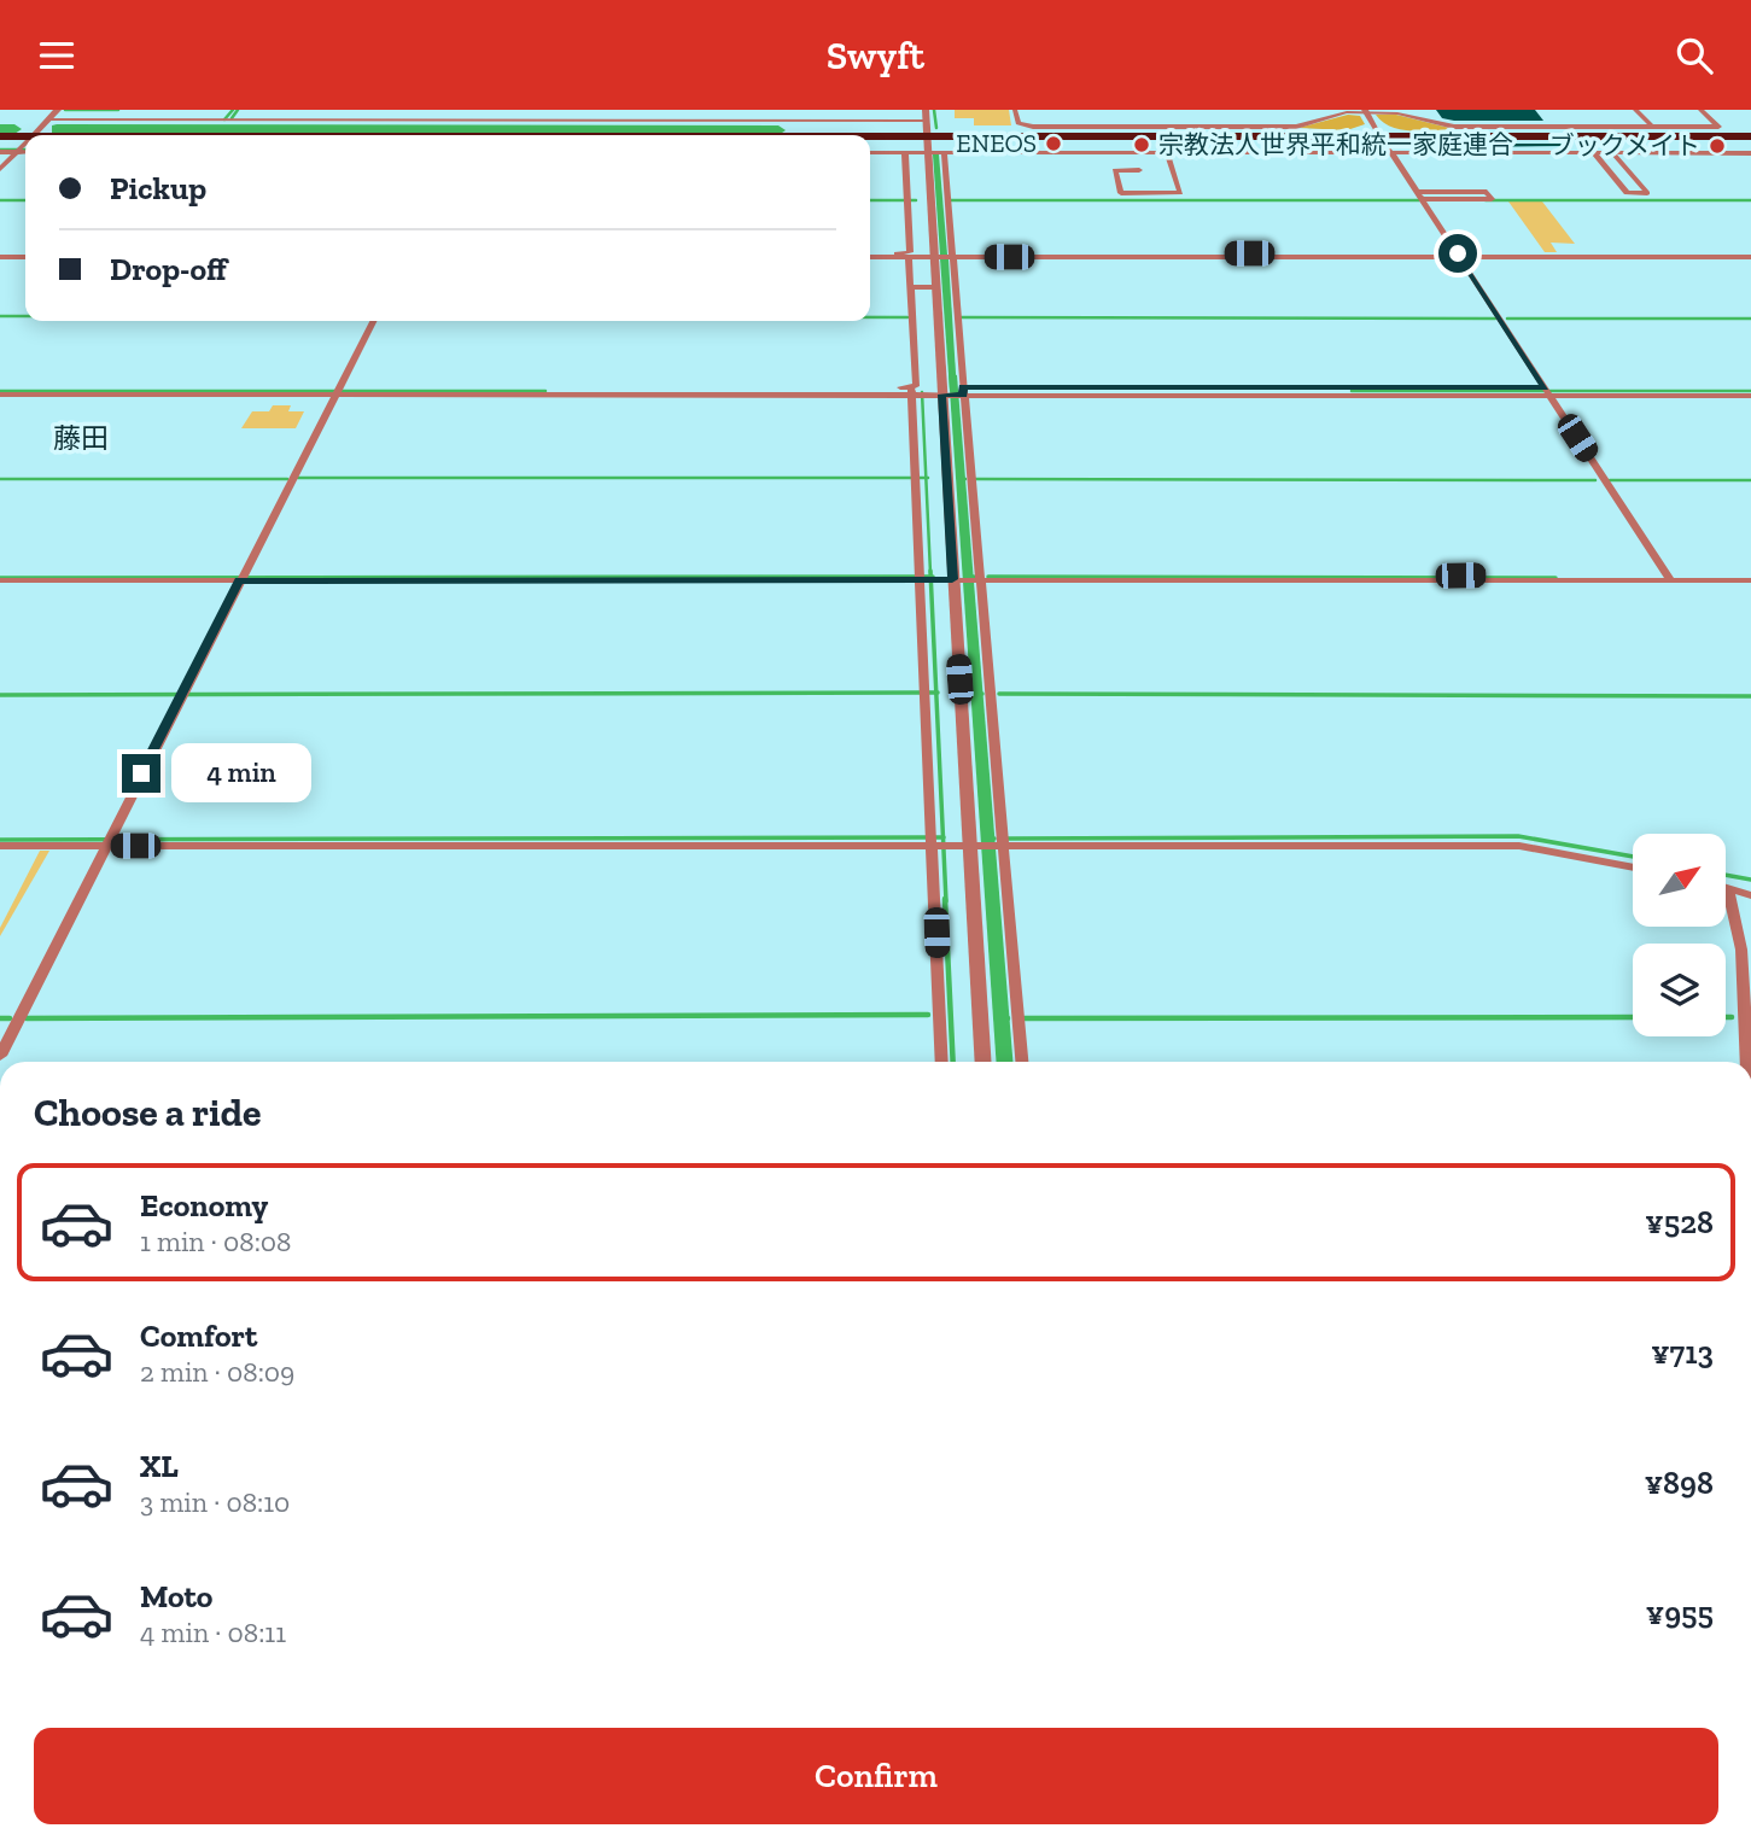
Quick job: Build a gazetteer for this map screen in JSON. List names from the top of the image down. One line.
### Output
{"districts":["藤田"],"places":["ENEOS","宗教法人世界平和統一家庭連合","ブックメイト"],"north":"top right","page":{"header":"Swyft","banner":["Pickup","Drop-off"],"bubble":"4 min","heading":"Choose a ride","list":[{"name":"Economy","note":"1 min · 08:08","value":"¥528"},{"name":"Comfort","note":"2 min · 08:09","value":"¥713"},{"name":"XL","note":"3 min · 08:10","value":"¥898"},{"name":"Moto","note":"4 min · 08:11","value":"¥955"}],"buttons":"Confirm"}}
